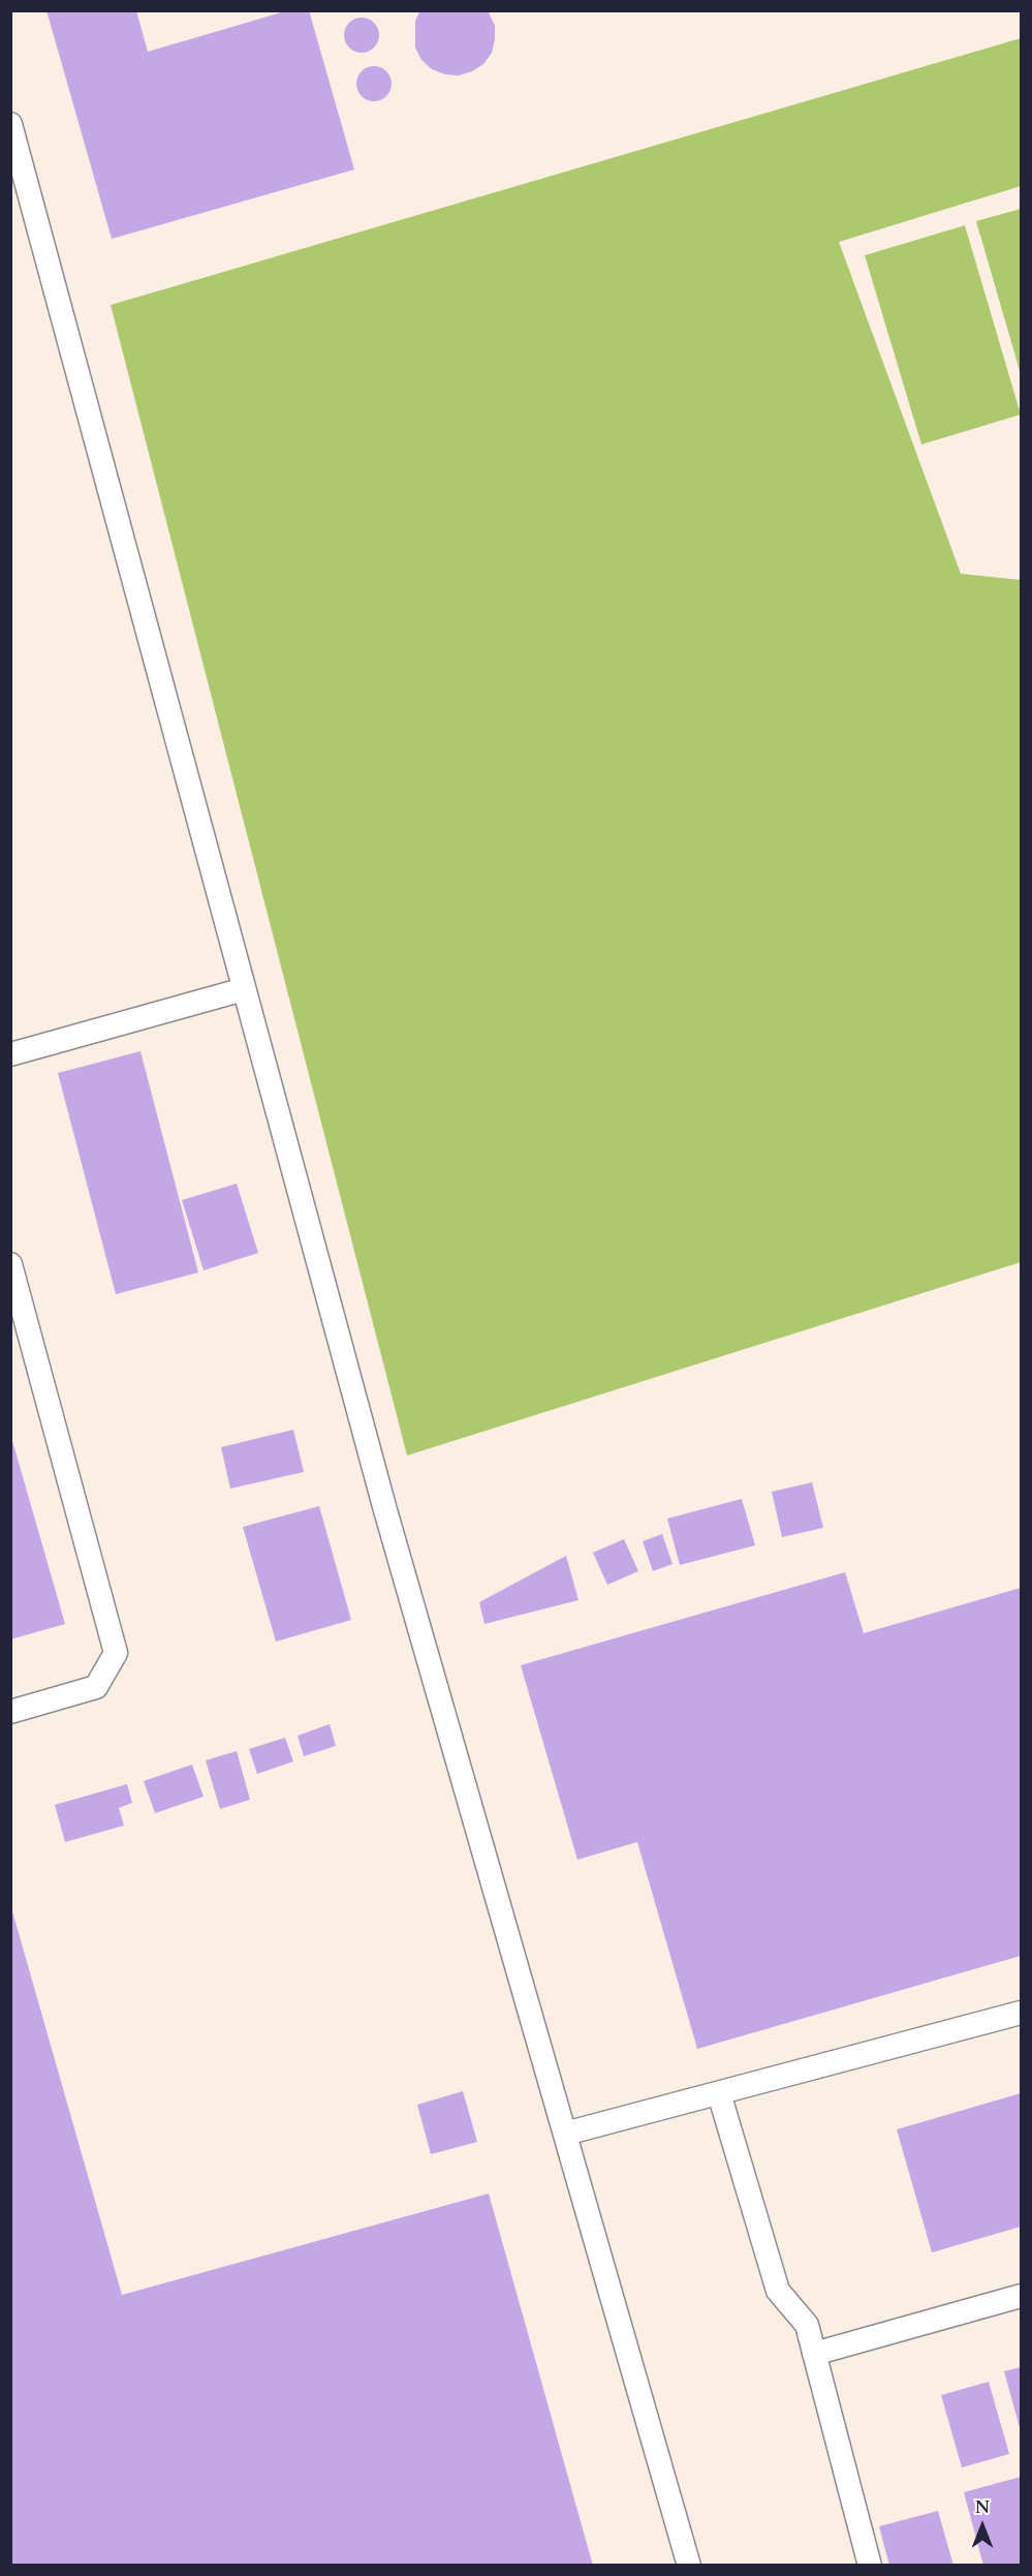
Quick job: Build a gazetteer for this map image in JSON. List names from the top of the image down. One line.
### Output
{"north":"top"}
